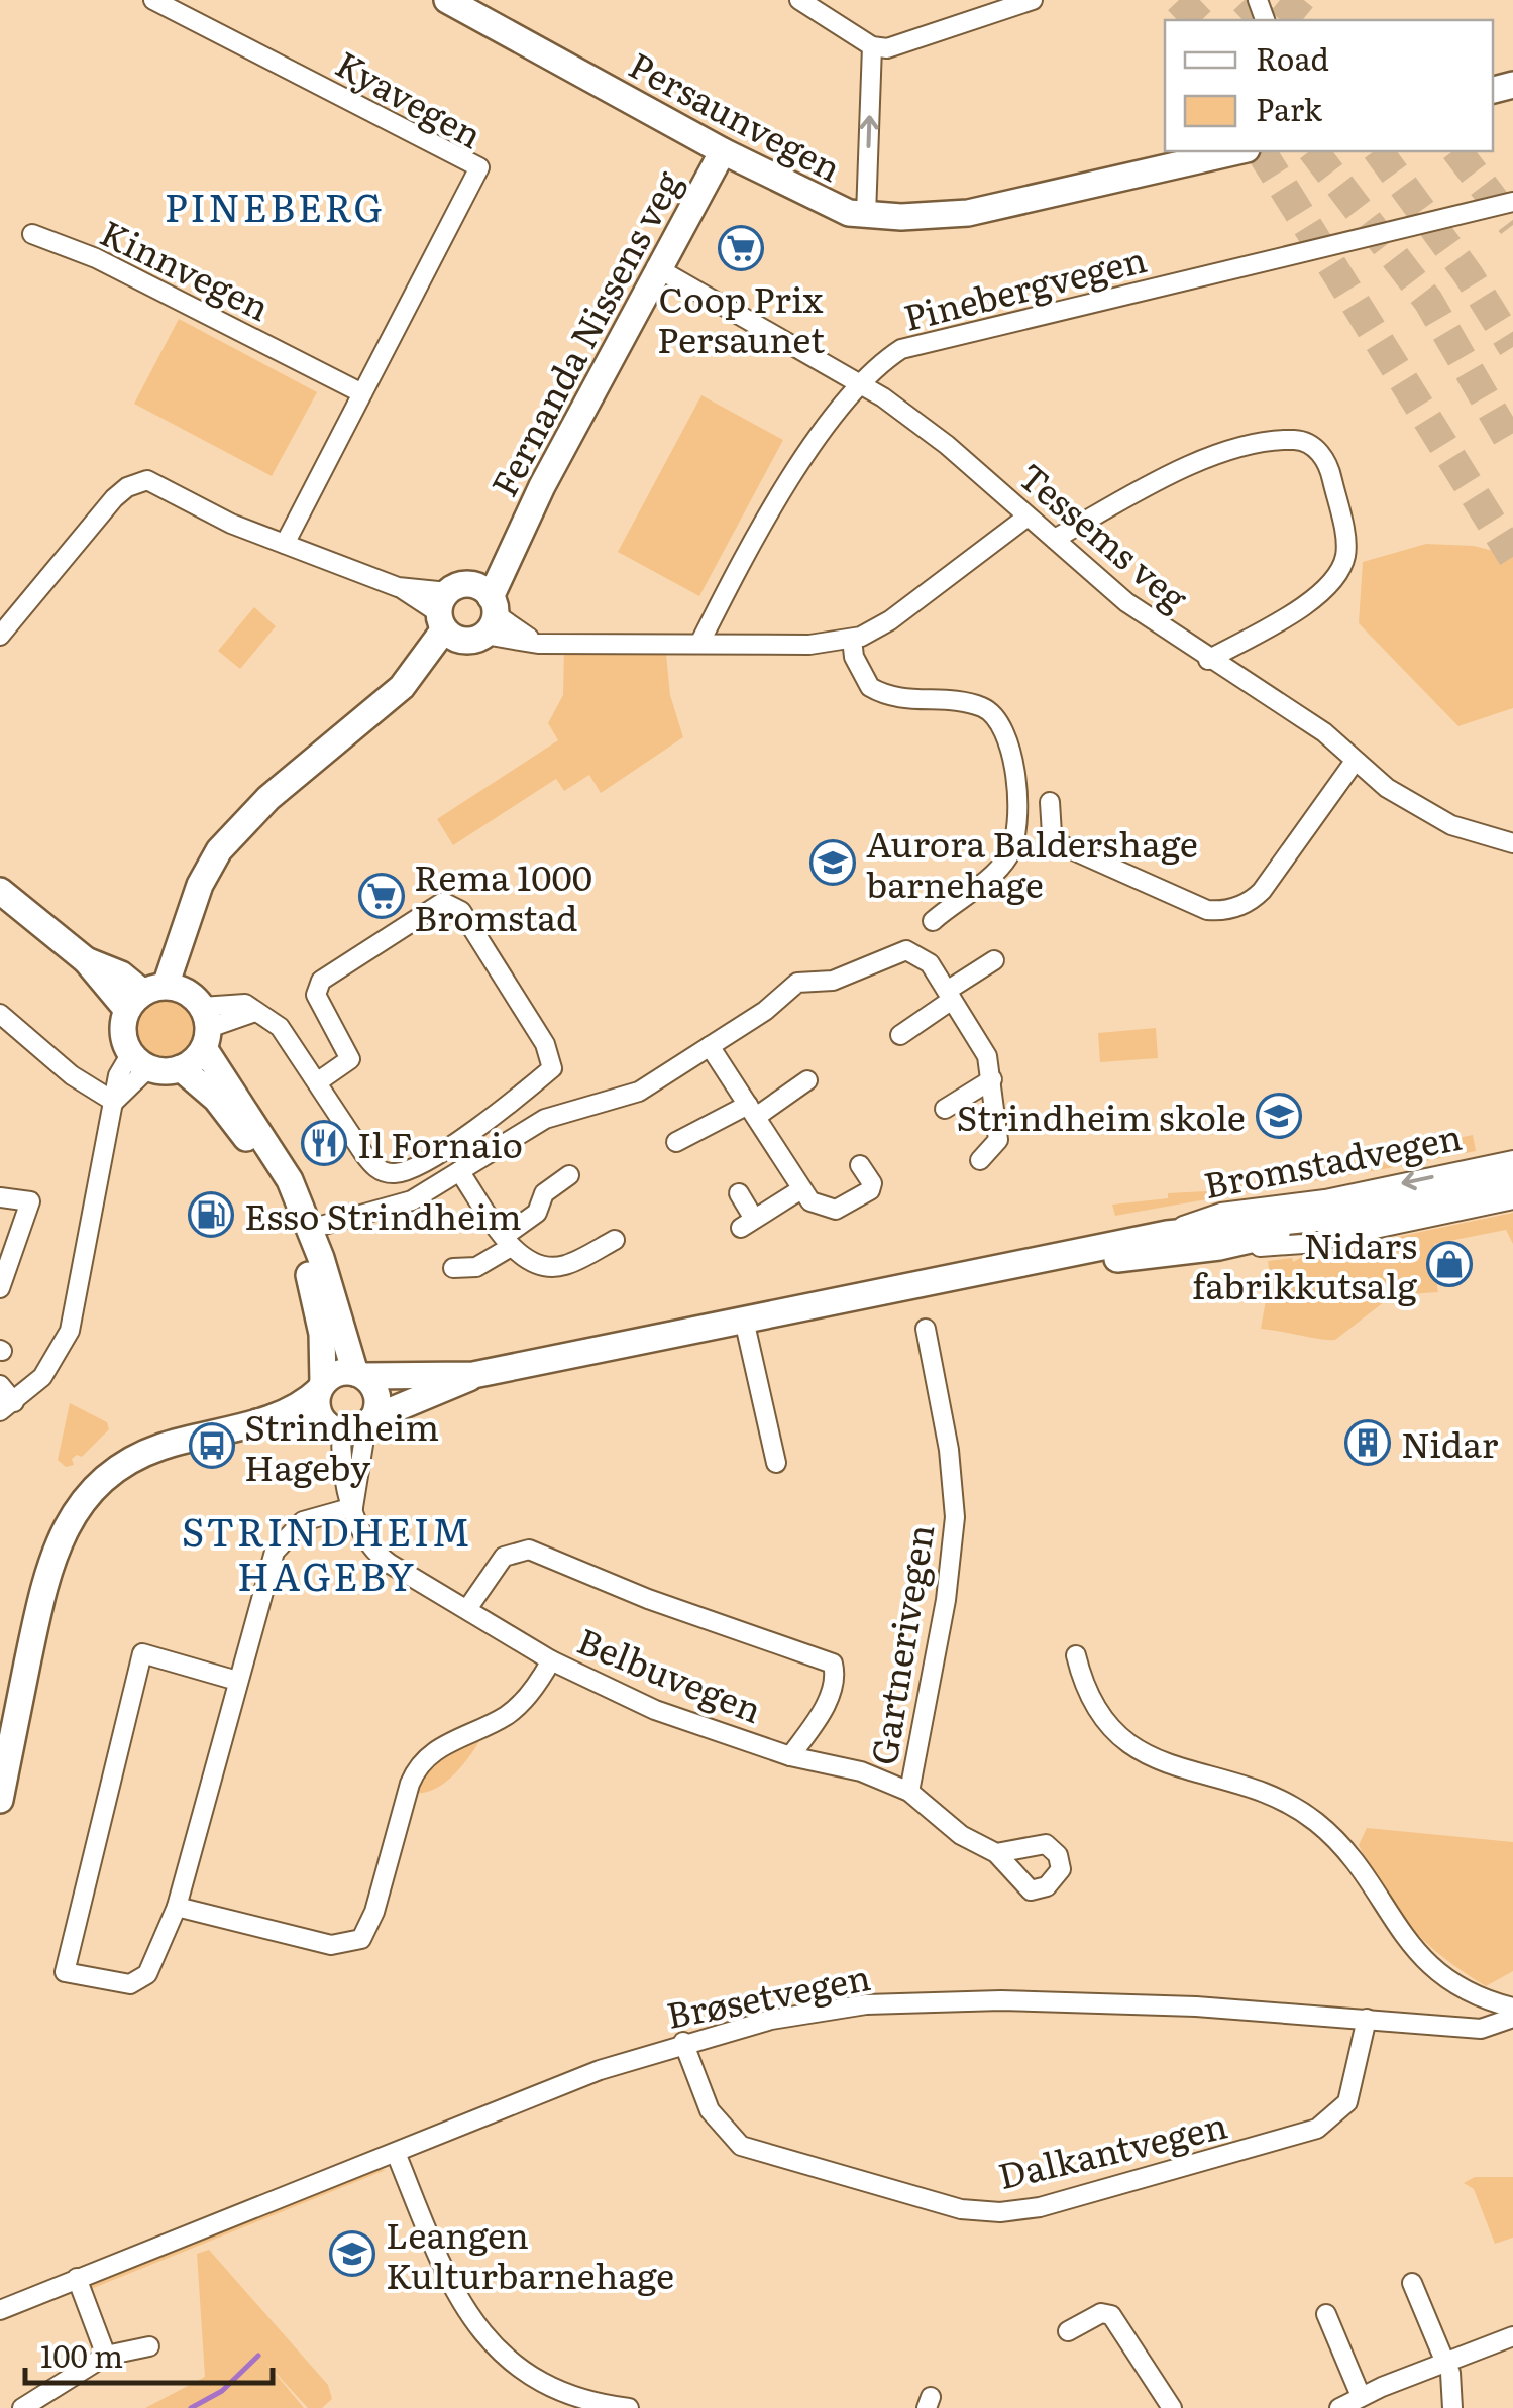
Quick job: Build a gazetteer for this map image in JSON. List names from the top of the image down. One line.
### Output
{"streets":{"main road":["Persaunvegen","Fernanda Nissens veg","Bromstadvegen"],"street":["Kyavegen","Kinnvegen","Pinebergvegen","Tessems veg","Gartnerivegen","Belbuvegen","Brøsetvegen","Dalkantvegen"]},"crossings":[["Kyavegen","Kinnvegen"],["Persaunvegen","Fernanda Nissens veg"],["Pinebergvegen","Tessems veg"],["Fernanda Nissens veg","Tessems veg"],["Bromstadvegen","Belbuvegen"],["Gartnerivegen","Belbuvegen"],["Brøsetvegen","Dalkantvegen"]],"districts":["PINEBERG","STRINDHEIM HAGEBY"],"places":{"supermarket":["Coop Prix Persaunet","Rema 1000 Bromstad"],"school or university":["Aurora Baldershage barnehage","Strindheim skole","Leangen Kulturbarnehage"],"restaurant":["Il Fornaio"],"fuel station":["Esso Strindheim"],"shop":["Nidars fabrikkutsalg"],"building":["Nidar"],"bus stop":["Strindheim Hageby"]},"legend":["Road","Park"],"scale_bar":"100 m"}
